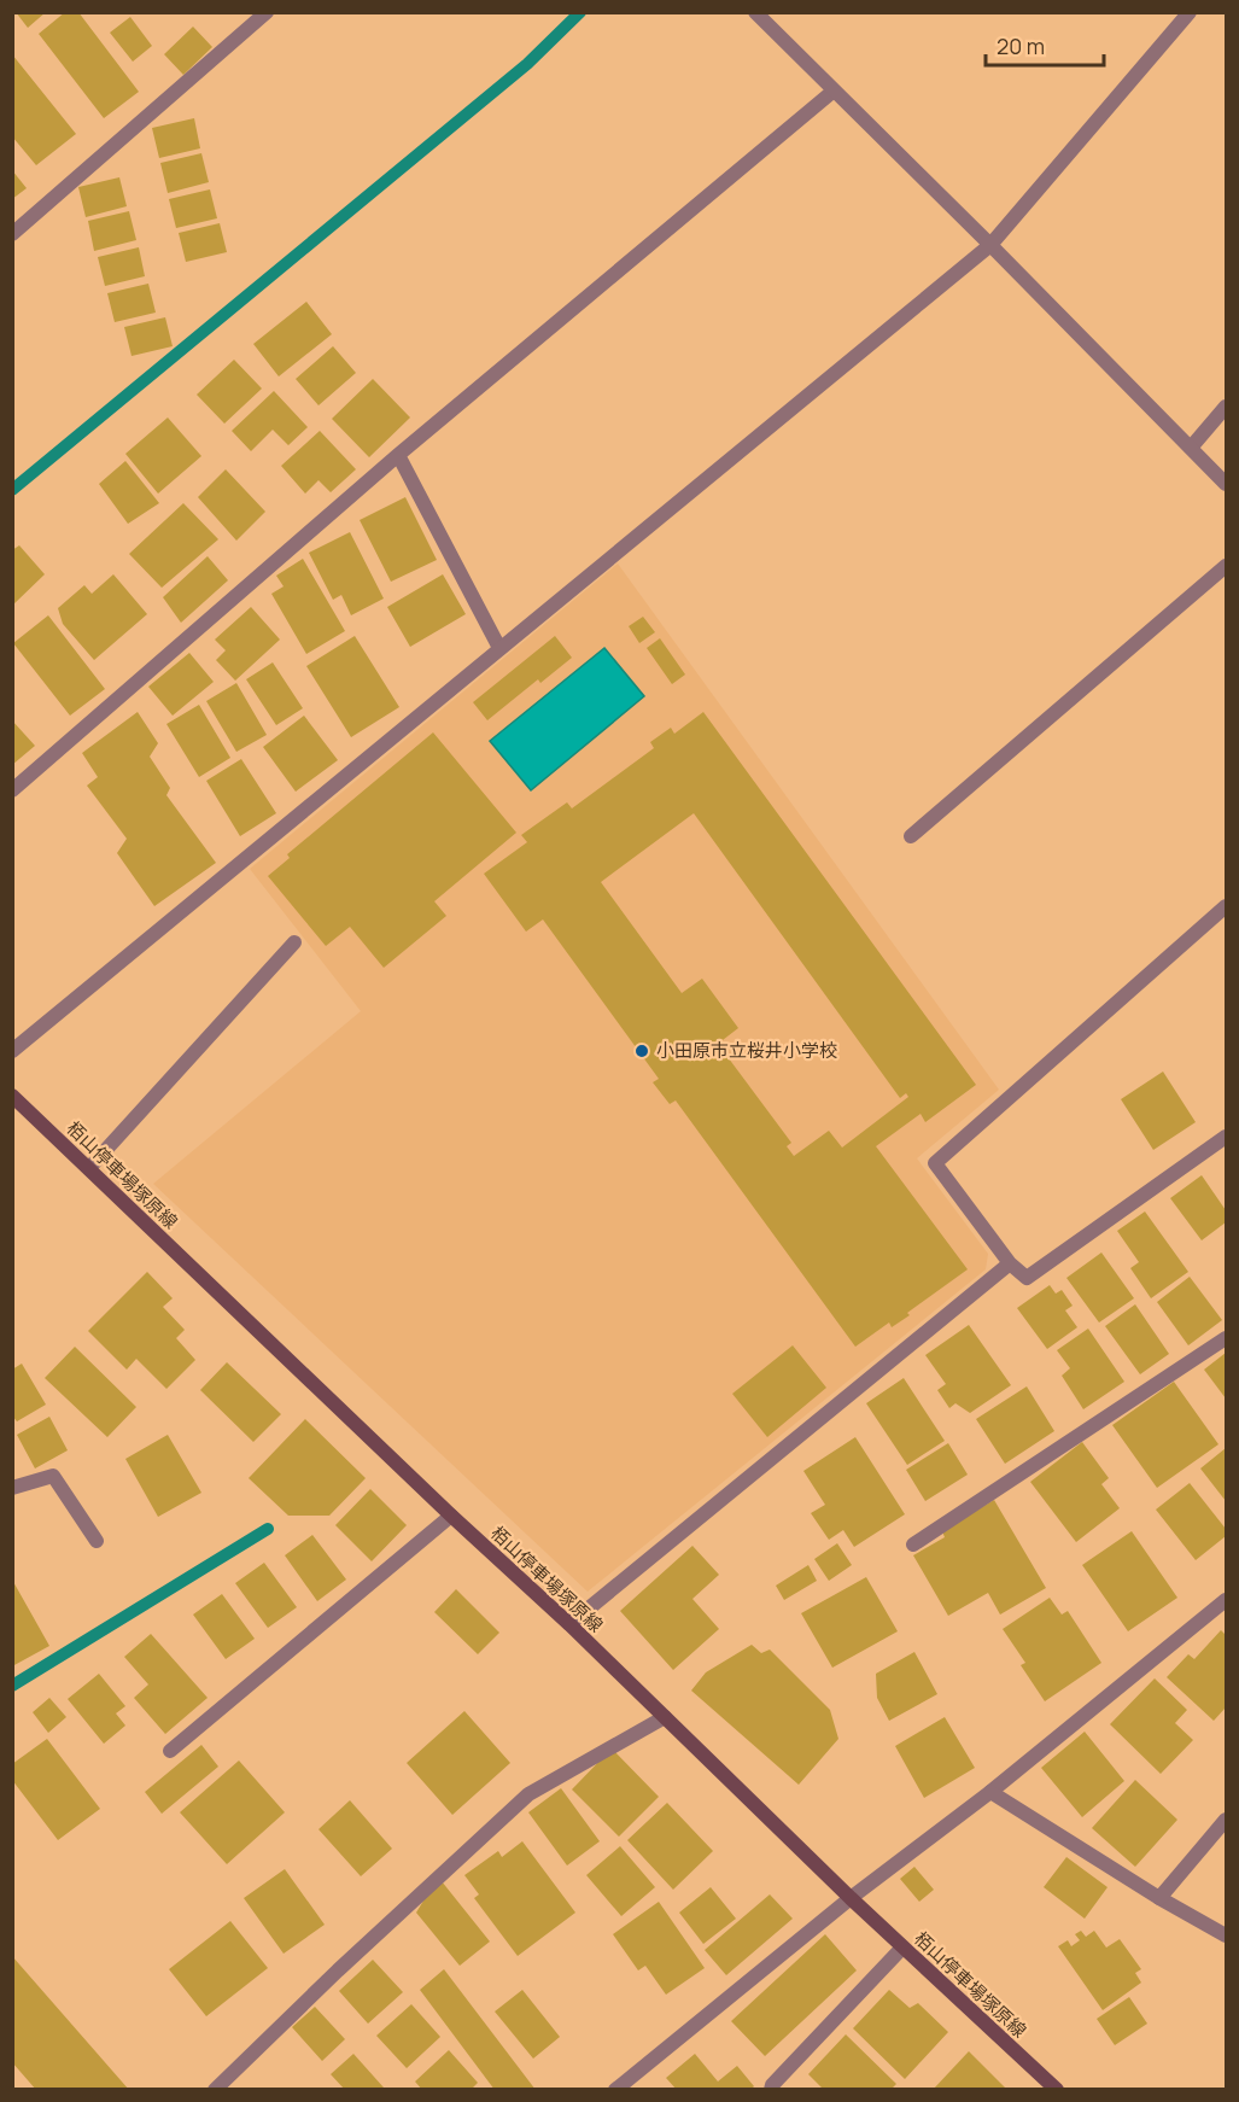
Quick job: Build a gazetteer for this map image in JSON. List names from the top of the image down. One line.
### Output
{"streets":{"main road":["栢山停車場塚原線"]},"places":["小田原市立桜井小学校"],"scale_bar":"20 m"}
